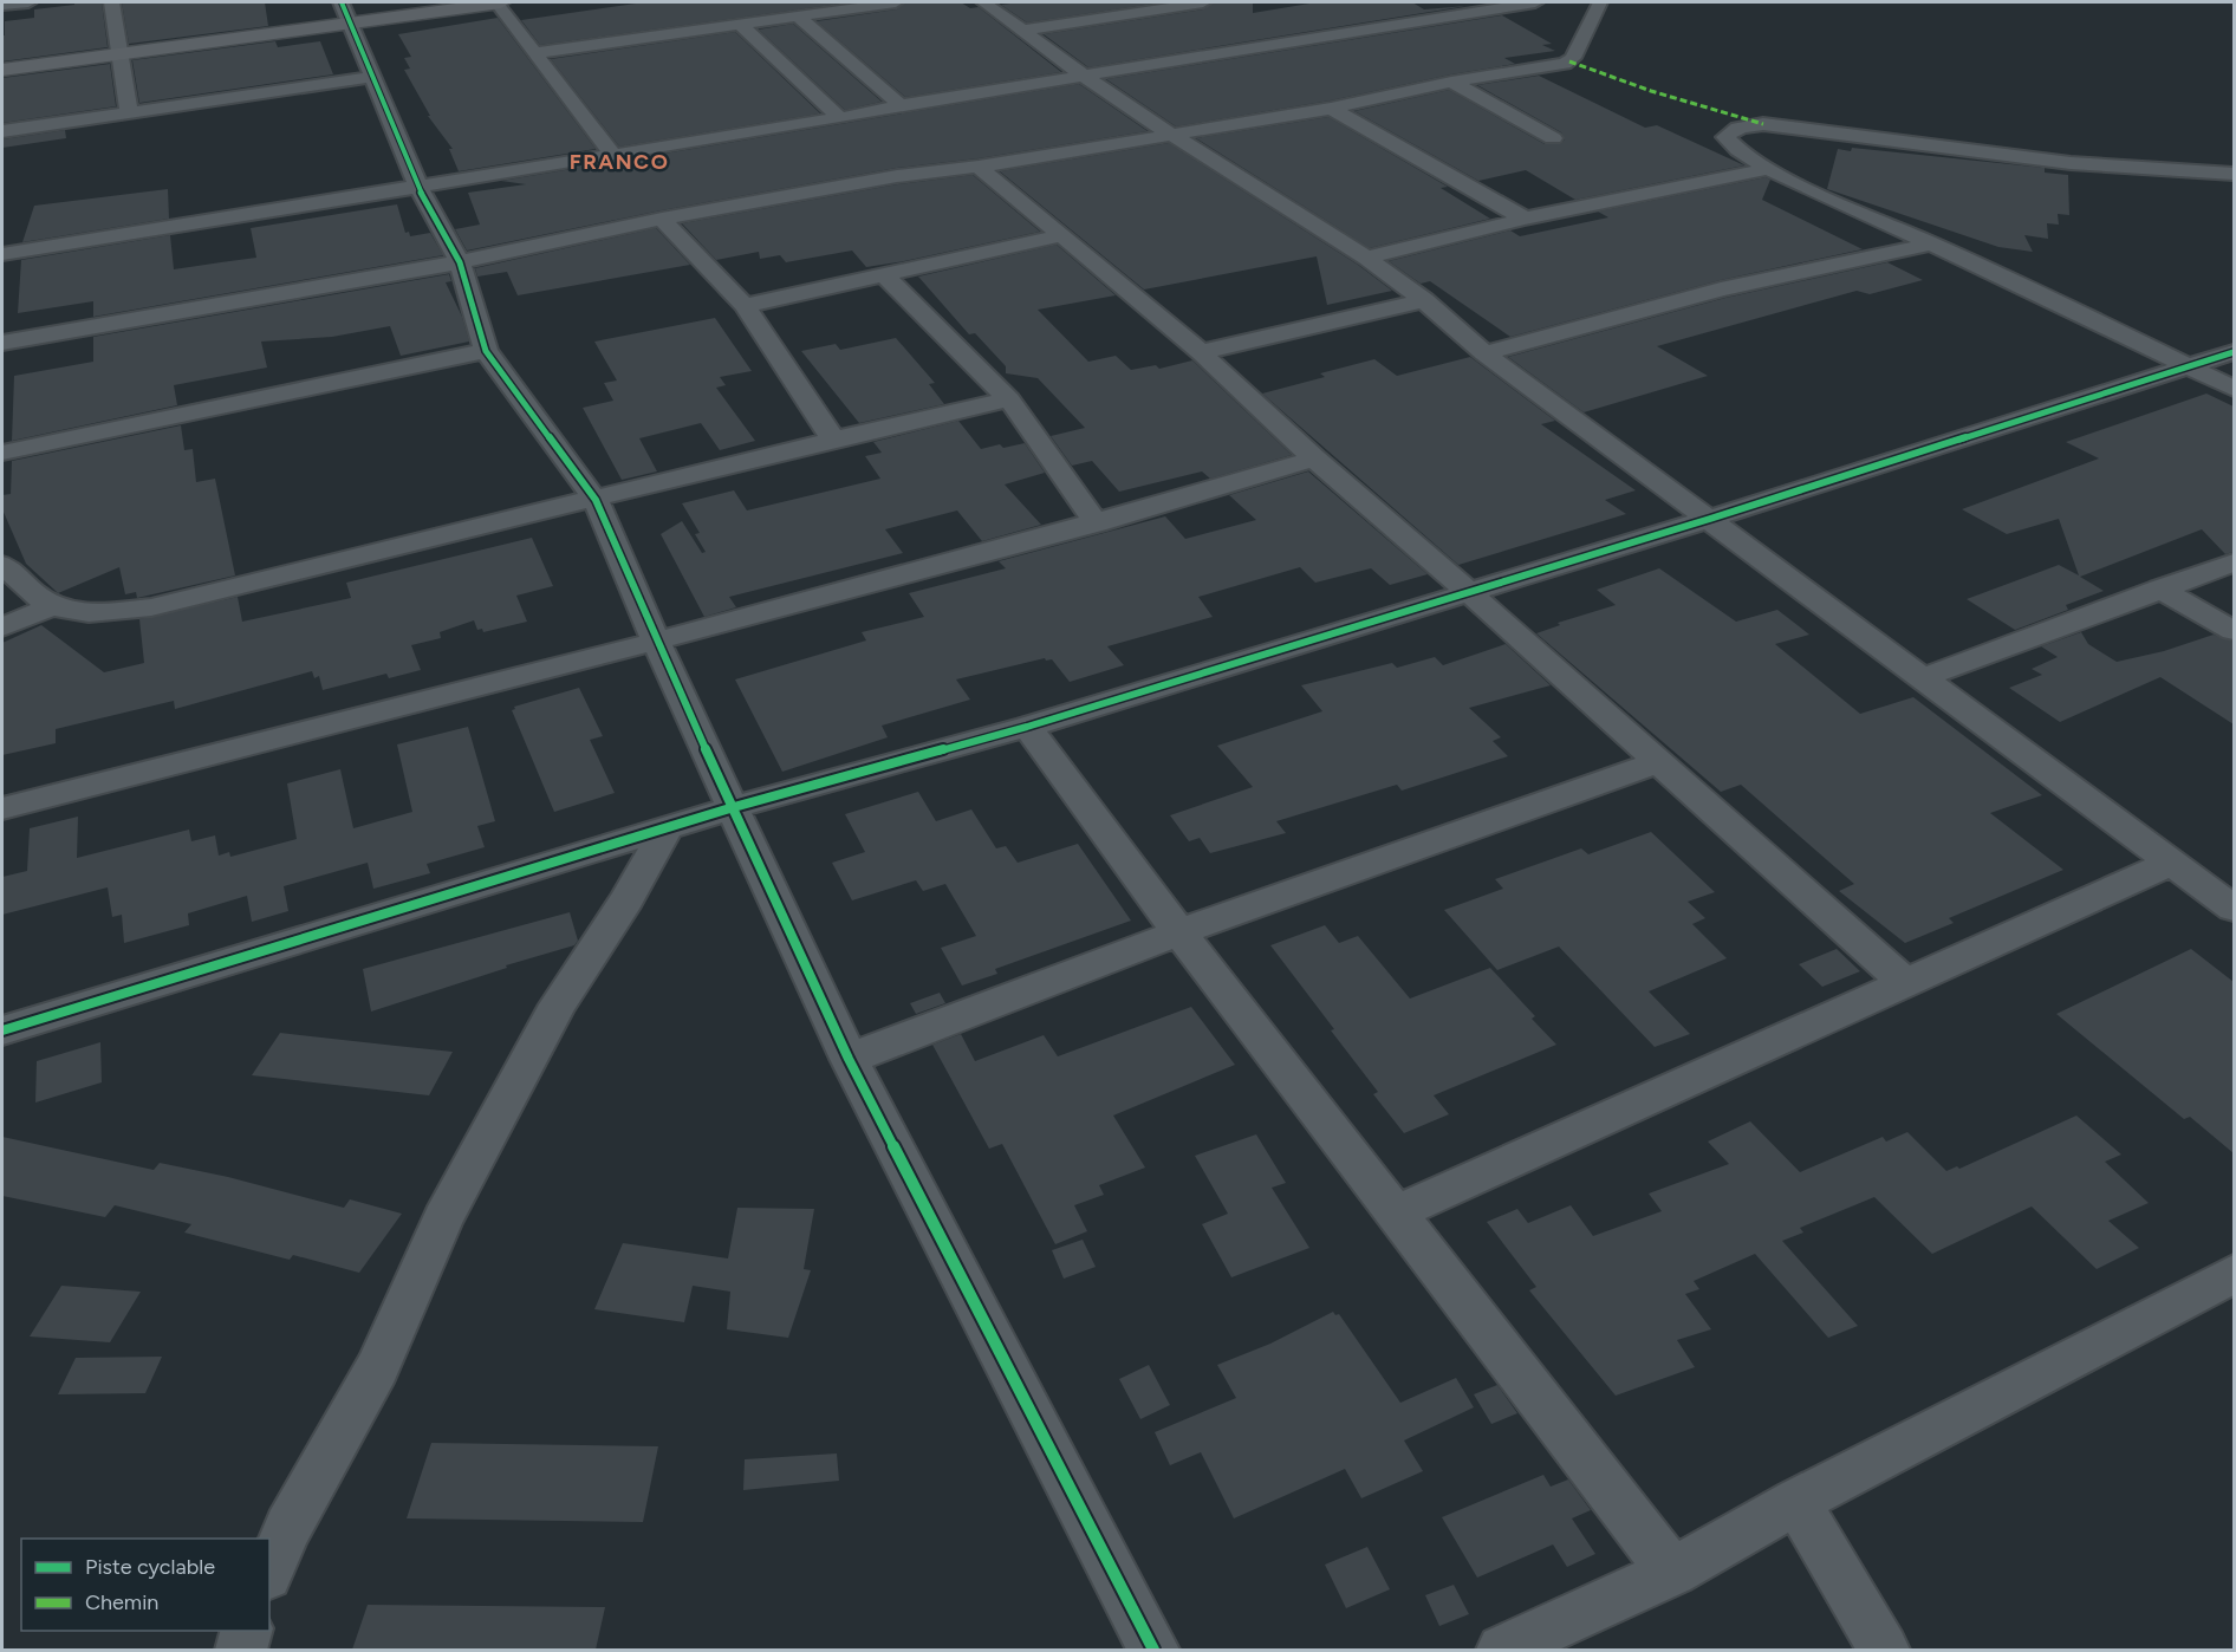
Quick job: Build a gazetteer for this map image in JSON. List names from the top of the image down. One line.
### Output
{"districts":["FRANCO"],"legend":["Piste cyclable","Chemin"]}
